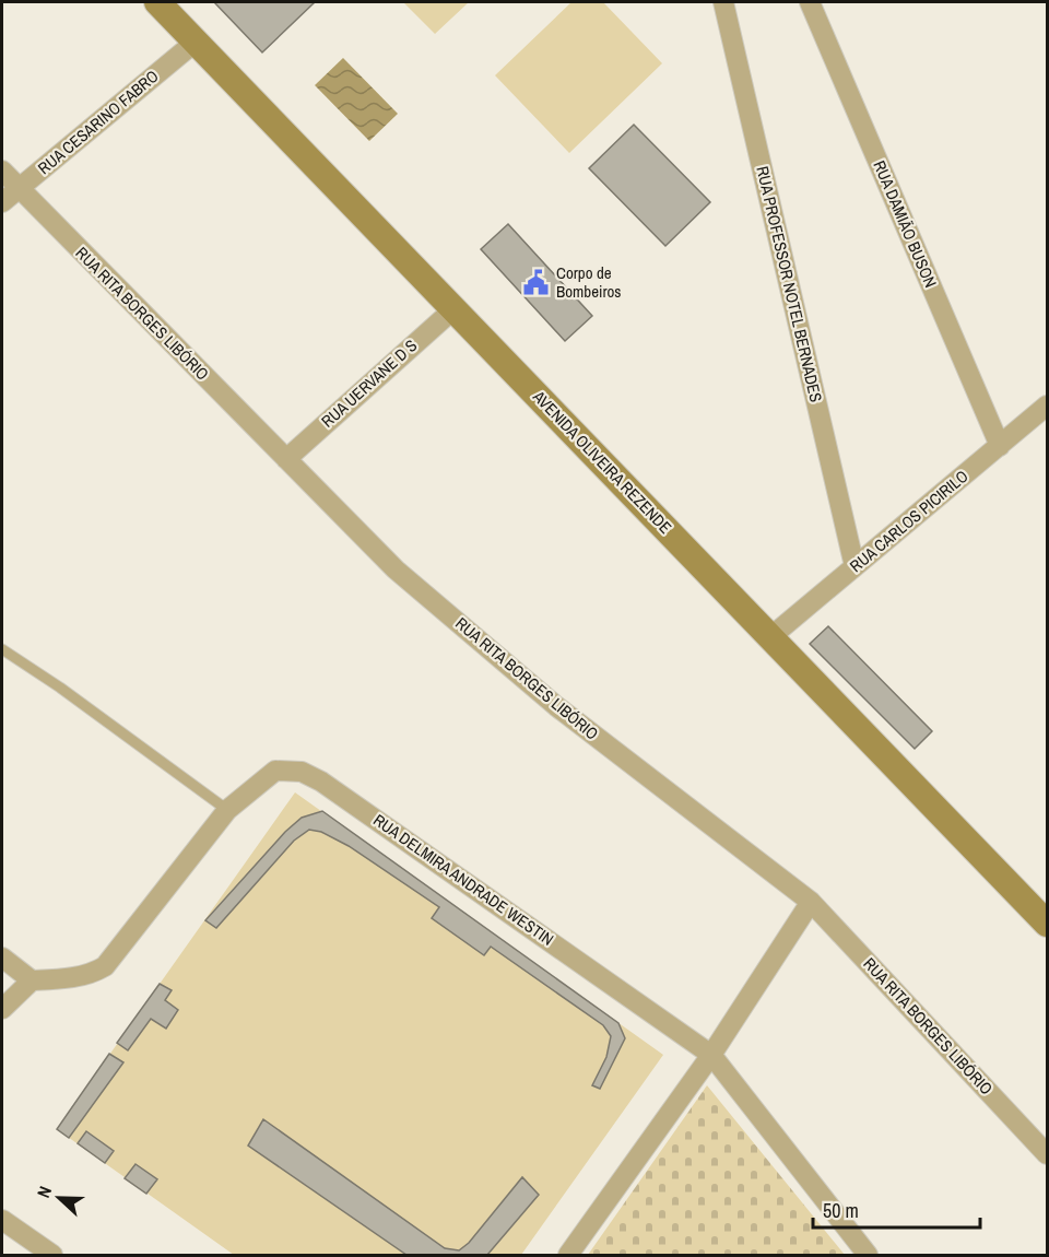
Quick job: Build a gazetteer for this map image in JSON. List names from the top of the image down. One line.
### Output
{"streets":{"main road":["AVENIDA OLIVEIRA REZENDE"],"street":["RUA CESARINO FABRO","RUA DAMIÃO BUSON","RUA PROFESSOR NOTEL BERNADES","RUA RITA BORGES LIBÓRIO","RUA UERVANE D S","RUA CARLOS PICIRILO","RUA DELMIRA ANDRADE WESTIN"]},"crossings":[["RUA CESARINO FABRO","RUA RITA BORGES LIBÓRIO"],["RUA CESARINO FABRO","AVENIDA OLIVEIRA REZENDE"],["RUA DAMIÃO BUSON","RUA CARLOS PICIRILO"],["RUA PROFESSOR NOTEL BERNADES","RUA CARLOS PICIRILO"],["RUA RITA BORGES LIBÓRIO","RUA UERVANE D S"],["RUA UERVANE D S","AVENIDA OLIVEIRA REZENDE"],["AVENIDA OLIVEIRA REZENDE","RUA CARLOS PICIRILO"]],"places":{"public building":["Corpo de Bombeiros"]},"scale_bar":"50 m","north":"left"}
